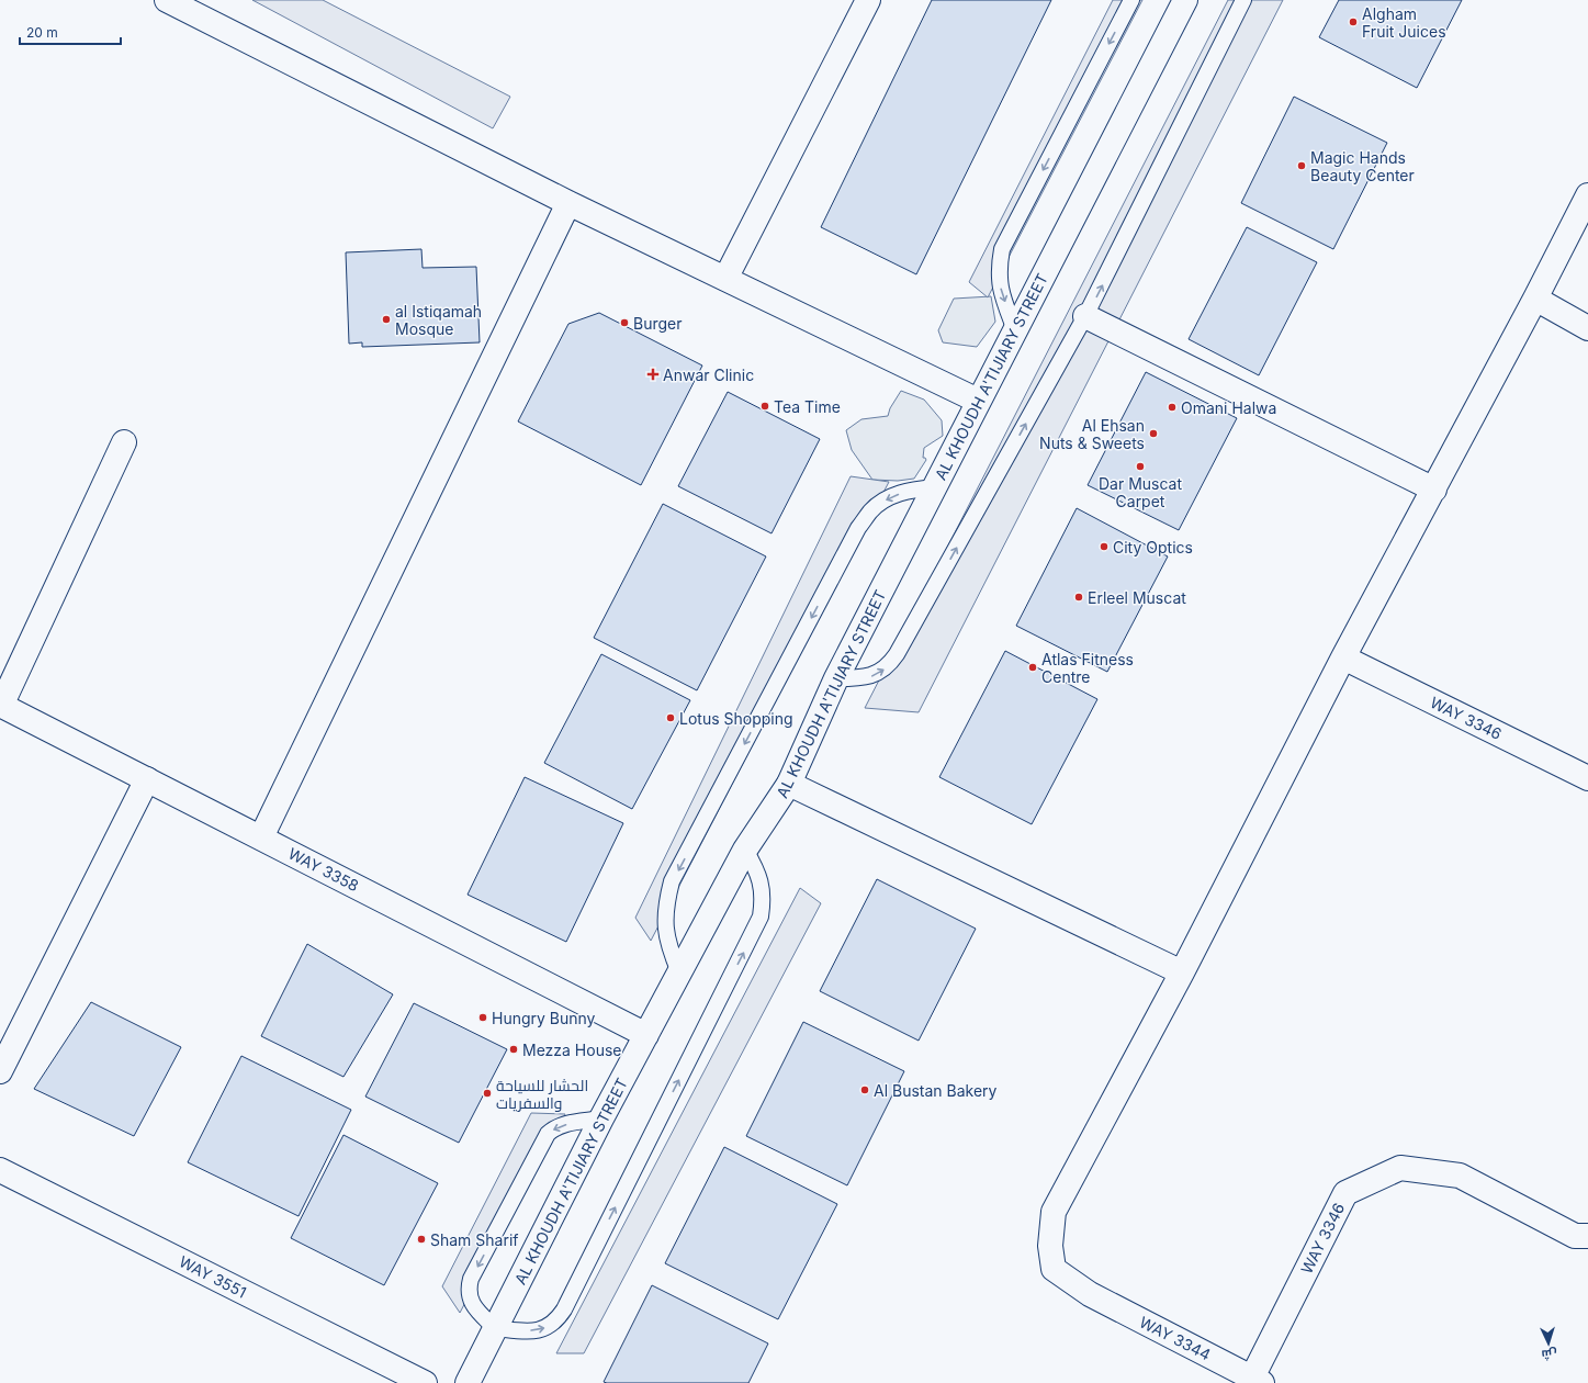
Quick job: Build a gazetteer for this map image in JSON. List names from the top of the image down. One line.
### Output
{"streets":{"street":["AL KHOUDH A'TIJIARY STREET","WAY 3346","WAY 3358","WAY 3551","WAY 3344"]},"crossings":[["AL KHOUDH A'TIJIARY STREET","WAY 3358"],["WAY 3346","WAY 3344"]],"places":{"other":["Algham Fruit Juices","Magic Hands Beauty Center","al Istiqamah Mosque","Burger","Tea Time","Omani Halwa","Al Ehsan Nuts & Sweets","Dar Muscat Carpet","City Optics","Erleel Muscat","Atlas Fitness Centre","Lotus Shopping","Hungry Bunny","Mezza House","Al Bustan Bakery","الحشار للسياحة والسفريات","Sham Sharif"],"health":["Anwar Clinic"]},"scale_bar":"20 m","north":"bottom"}
